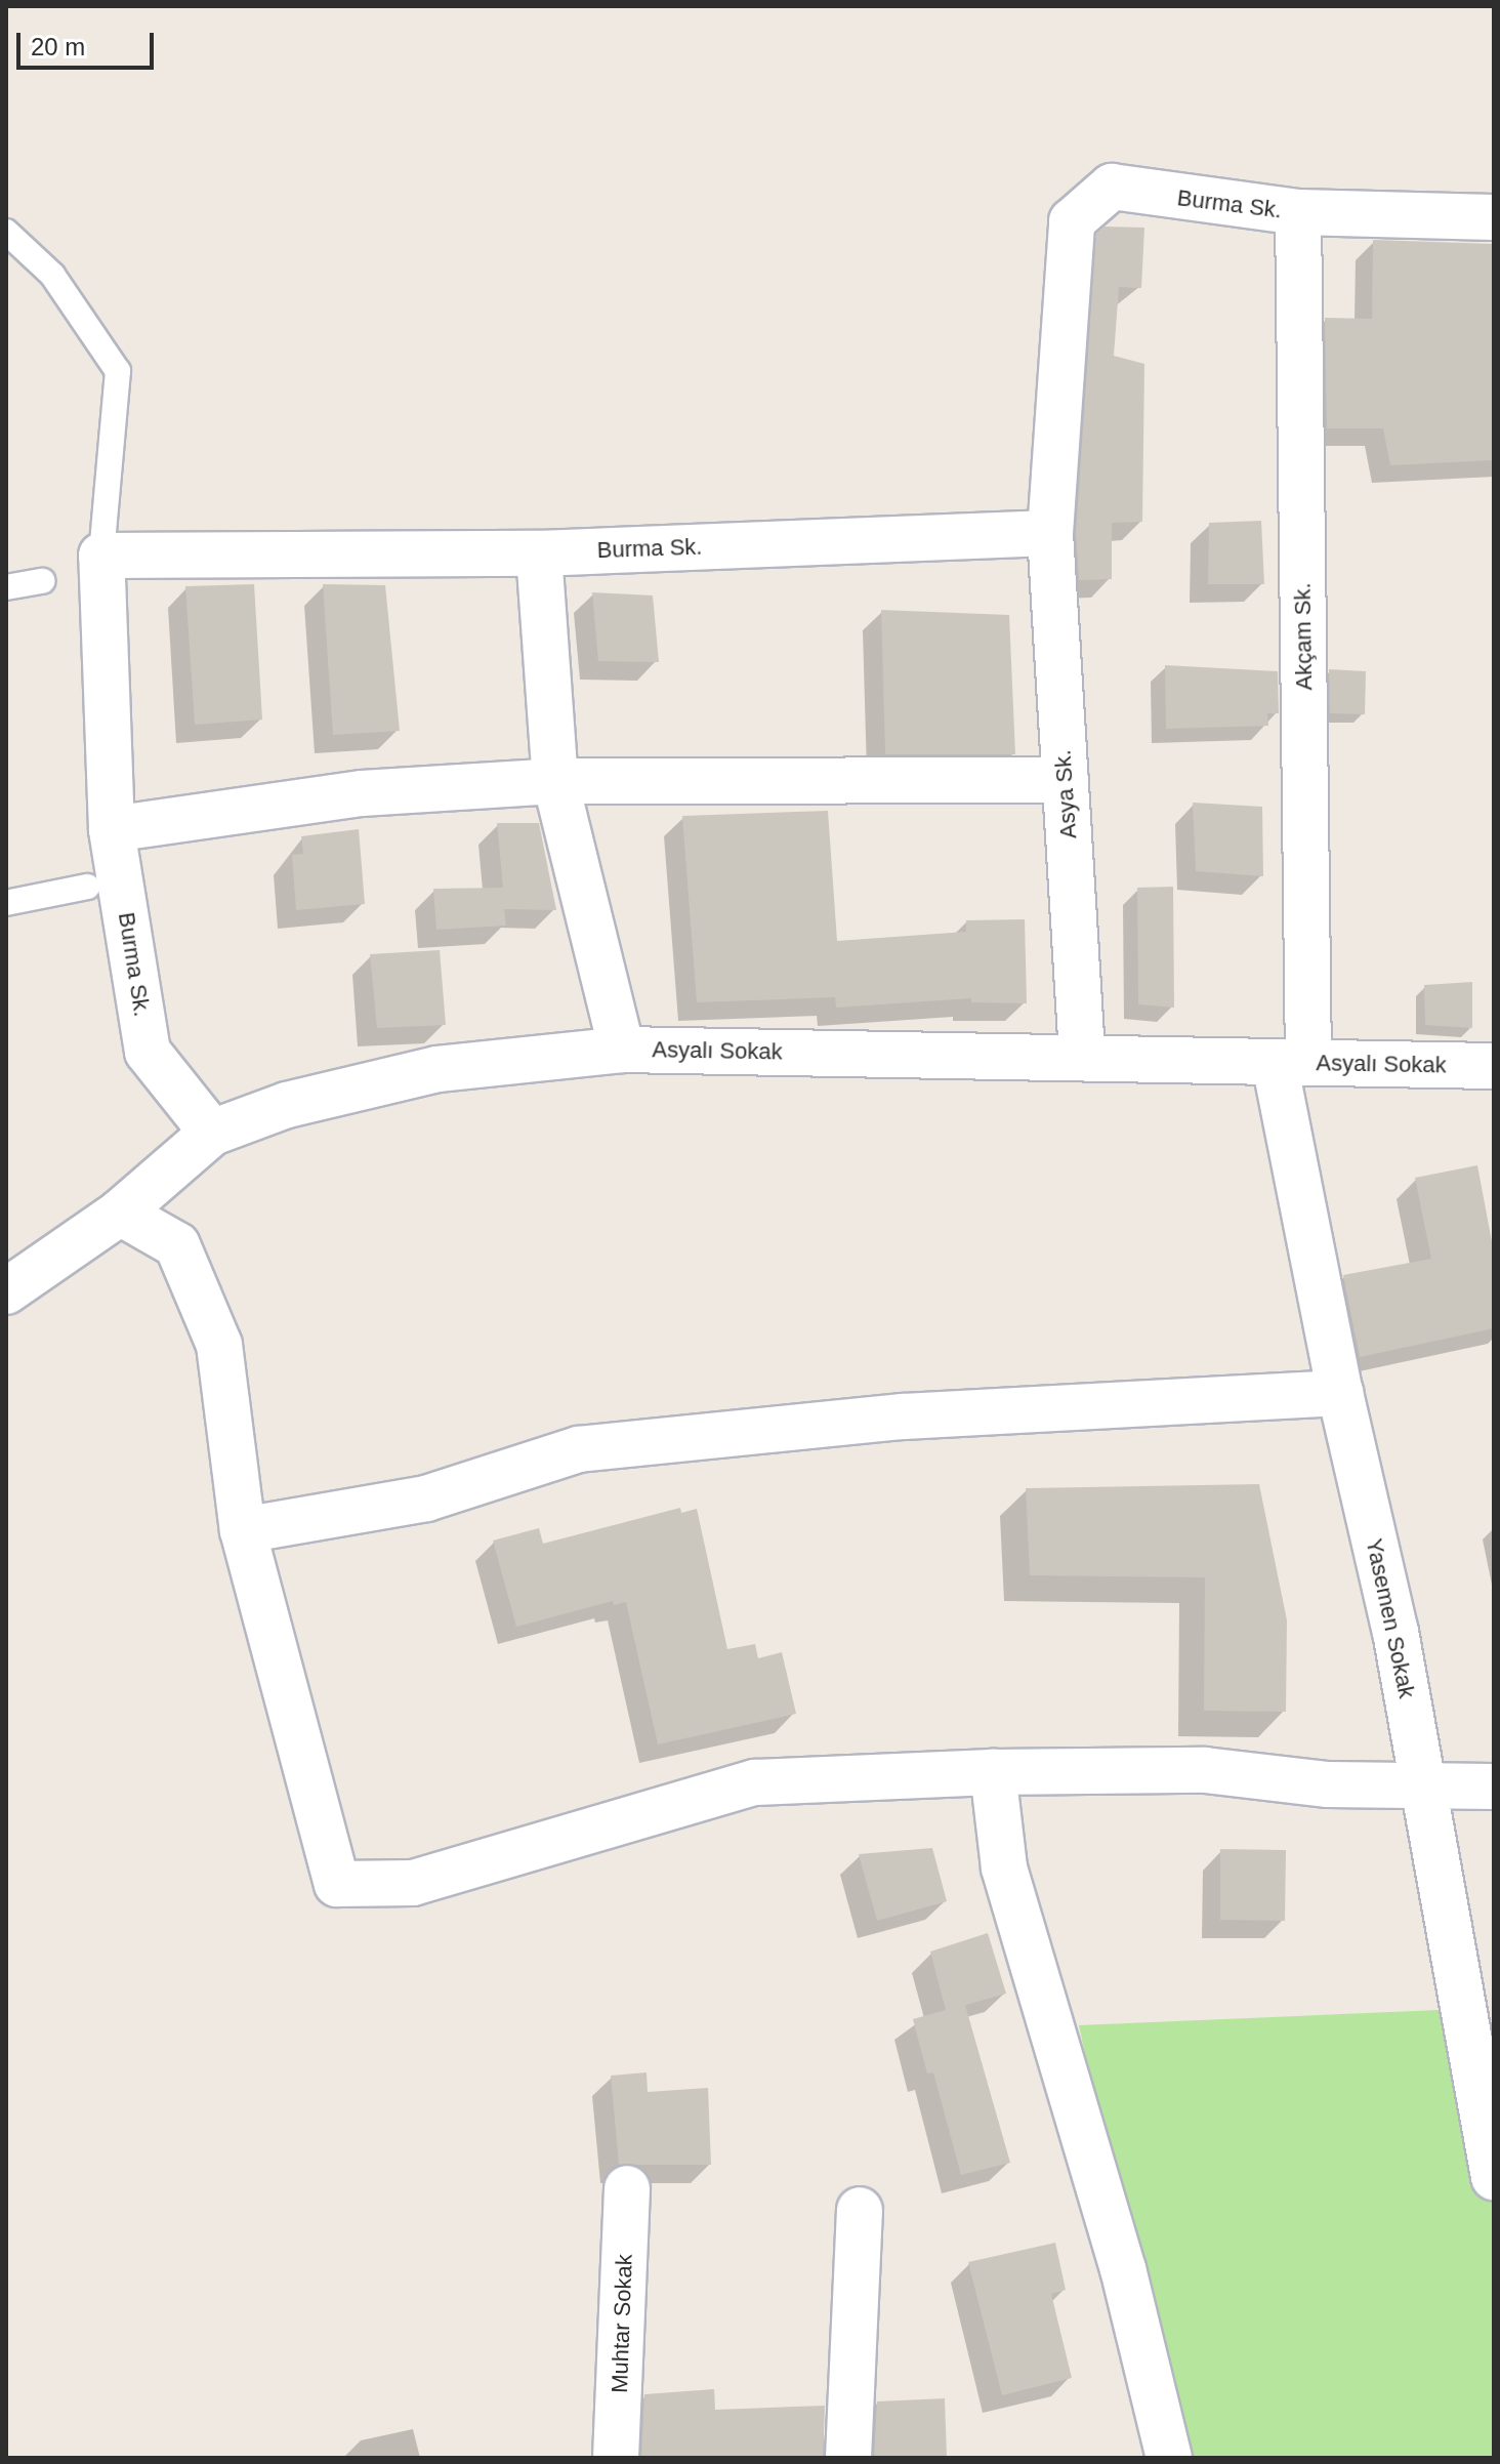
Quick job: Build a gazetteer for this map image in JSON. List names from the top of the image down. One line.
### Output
{"streets":{"street":["Burma Sk.","Akçam Sk.","Asya Sk.","Asyalı Sokak","Yasemen Sokak","Muhtar Sokak"]},"crossings":[["Burma Sk.","Akçam Sk."],["Burma Sk.","Asya Sk."],["Burma Sk.","Asyalı Sokak"],["Akçam Sk.","Asyalı Sokak"],["Akçam Sk.","Yasemen Sokak"],["Asya Sk.","Asyalı Sokak"],["Asyalı Sokak","Yasemen Sokak"]],"scale_bar":"20 m"}
